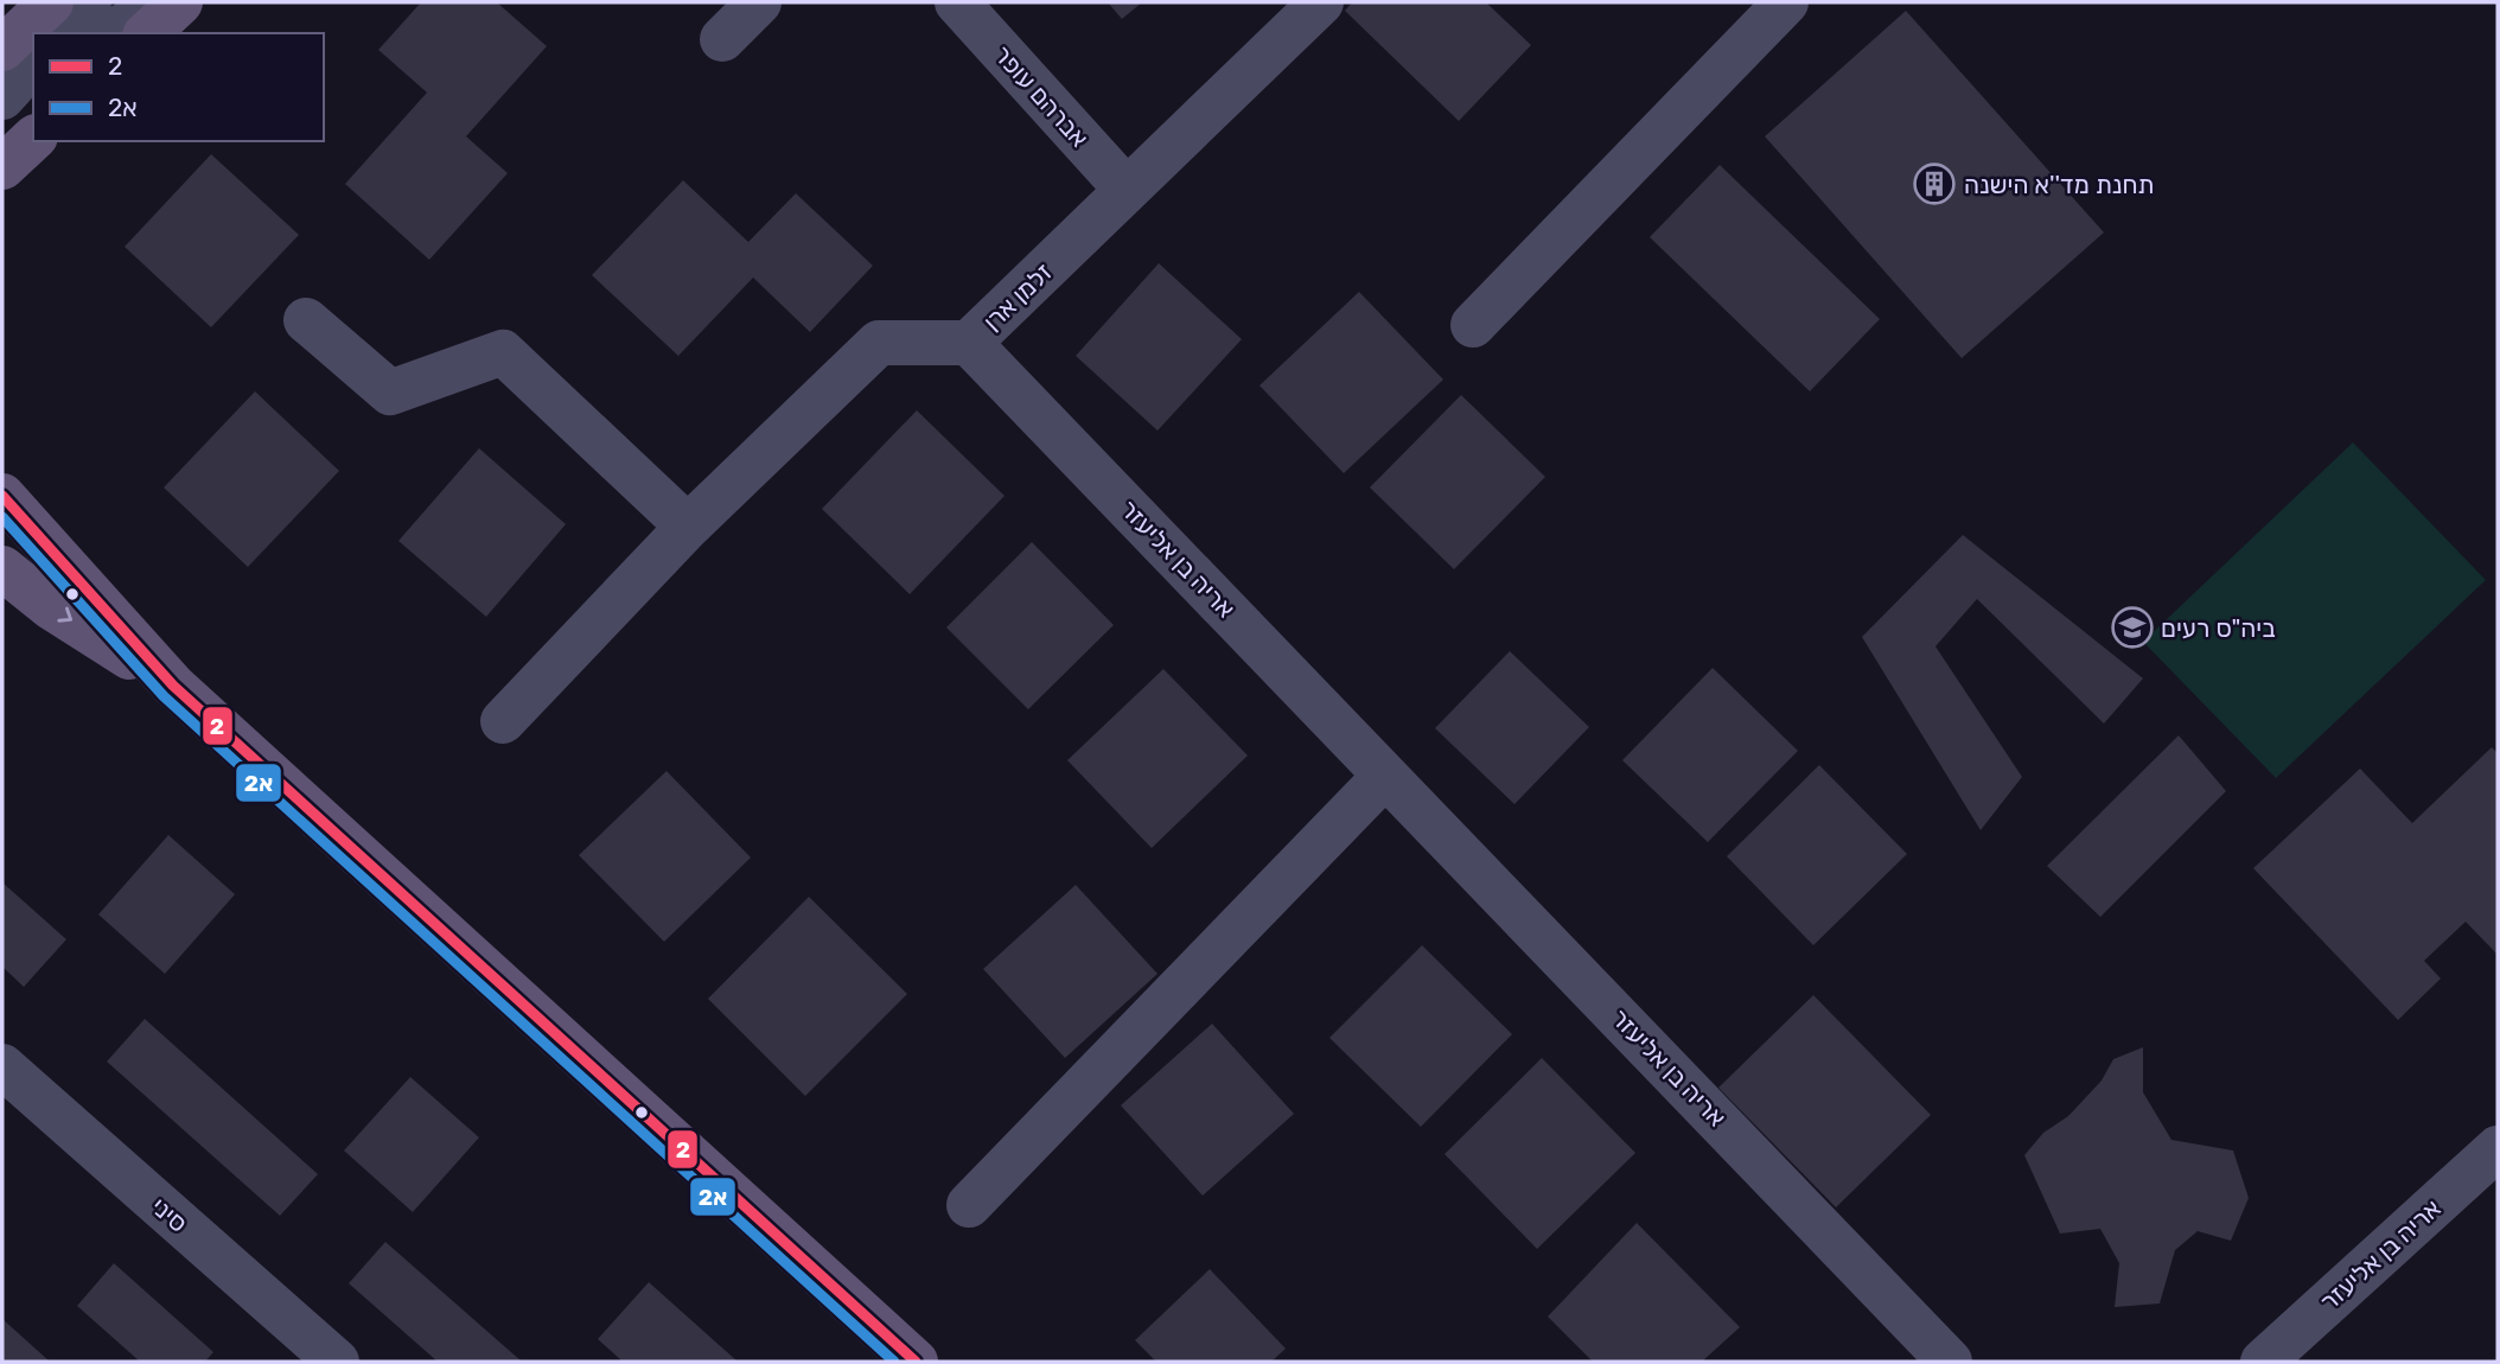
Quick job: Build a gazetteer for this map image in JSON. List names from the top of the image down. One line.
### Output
{"streets":{"street":["אברהם עופר","זלמן ארן","אריה בן אליעזר","סיני"]},"crossings":[["אברהם עופר","זלמן ארן"],["זלמן ארן","אריה בן אליעזר"]],"places":{"building":["תחנת מד''א הישנה"],"school or university":["ביה\"ס רעים"]},"lines":["transit line 2","transit line 2א"],"legend":["2","2א"]}
